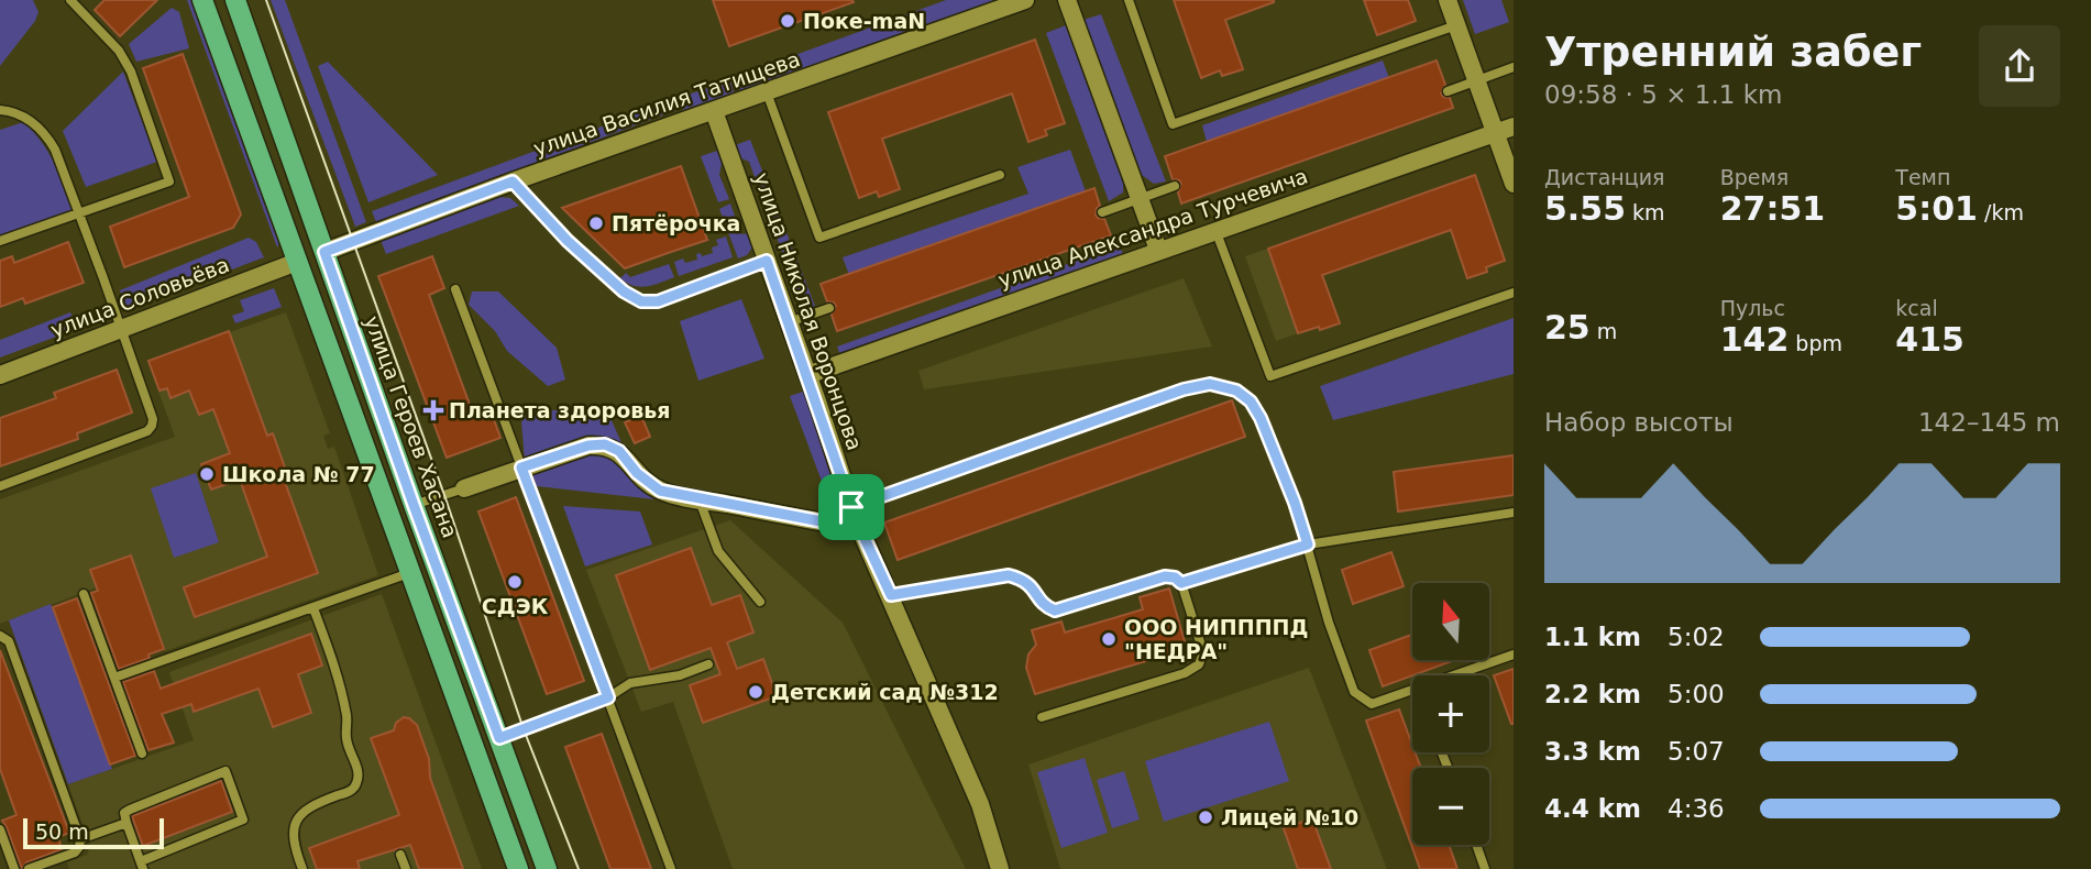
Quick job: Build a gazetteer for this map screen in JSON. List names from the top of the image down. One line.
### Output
{"streets":{"main road":["улица Героев Хасана"],"street":["улица Василия Татищева","улица Александра Турчевича","улица Соловьёва","улица Николая Воронцова"]},"crossings":[["улица Василия Татищева","улица Николая Воронцова"],["улица Василия Татищева","улица Героев Хасана"],["улица Александра Турчевича","улица Николая Воронцова"]],"places":{"other":["Поке-maN","Пятёрочка","Школа № 77","СДЭК","ООО НИППППД \"НЕДРА\"","Детский сад №312","Лицей №10"],"health":["Планета здоровья"]},"scale_bar":"50 m","north":"top","page":{"heading":["Утренний забег","09:58 · 5 × 1.1 km"],"stats":[["Дистанция","5.55 km"],["Время","27:51"],["Темп","5:01 /km"],["25 m"],["Пульс","142 bpm"],["kcal","415"]],"chart":["Набор высоты","142–145 m"],"map_buttons":["+","−"],"list":[{"name":"1.1 km","note":"5:02"},{"name":"2.2 km","note":"5:00"},{"name":"3.3 km","note":"5:07"},{"name":"4.4 km","note":"4:36"}],"scale":"50 m"}}
